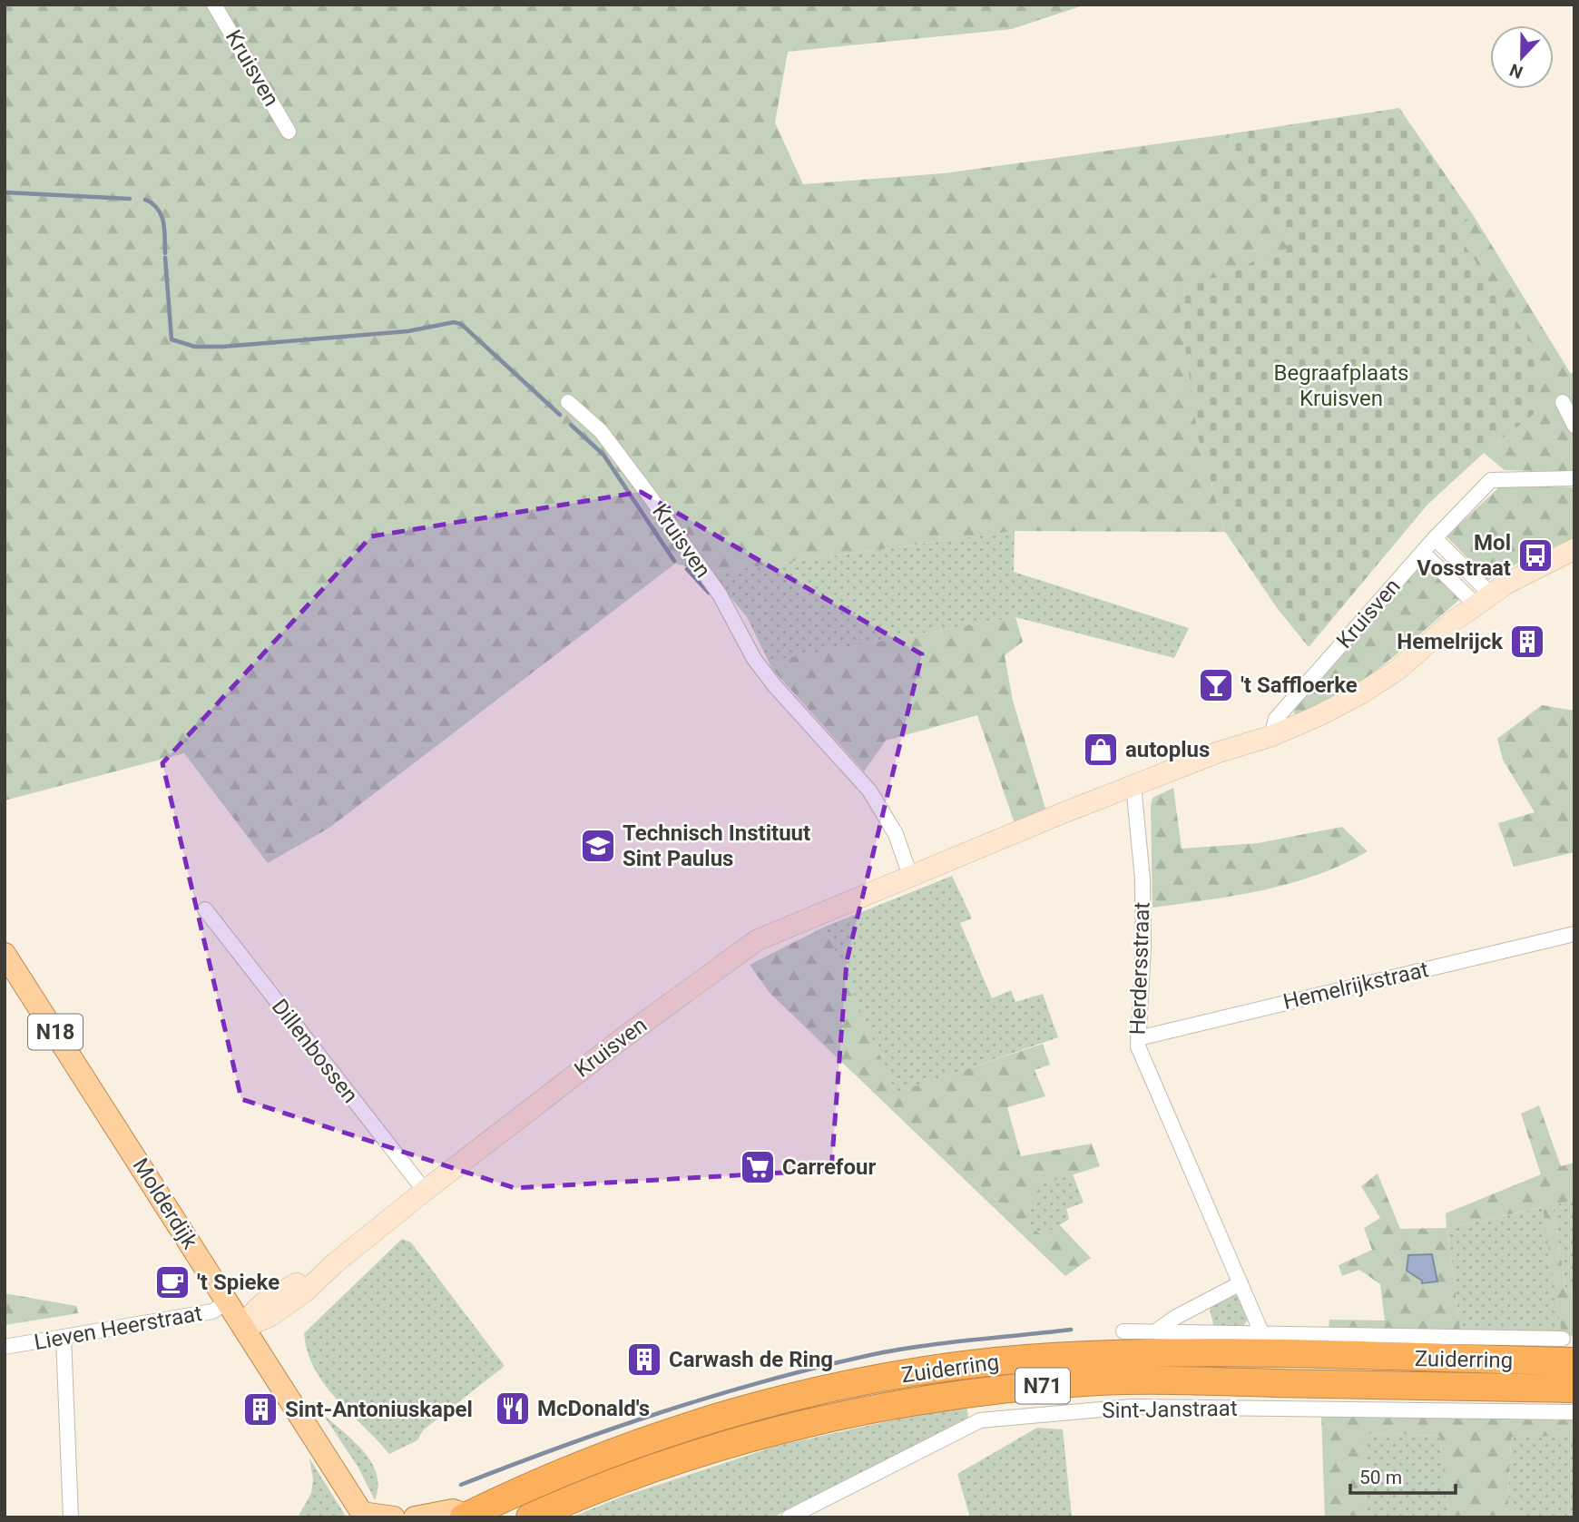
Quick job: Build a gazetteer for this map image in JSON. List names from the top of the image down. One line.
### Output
{"streets":{"highway":["Zuiderring","N71"],"main road":["N18","Molderdijk"],"street":["Kruisven","Herdersstraat","Hemelrijkstraat","Dillenbossen","Lieven Heerstraat","Sint-Janstraat"]},"crossings":[["Kruisven","Herdersstraat"],["Kruisven","Dillenbossen"],["Kruisven","Molderdijk"],["Herdersstraat","Hemelrijkstraat"],["Molderdijk","Lieven Heerstraat"]],"parks":["Begraafplaats Kruisven"],"places":{"bus stop":["Mol Vosstraat"],"building":["Hemelrijck","Carwash de Ring","Sint-Antoniuskapel"],"bar":["'t Saffloerke"],"shop":["autoplus"],"school or university":["Technisch Instituut Sint Paulus"],"supermarket":["Carrefour"],"cafe":["'t Spieke"],"restaurant":["McDonald's"]},"scale_bar":"50 m","north":"bottom"}
